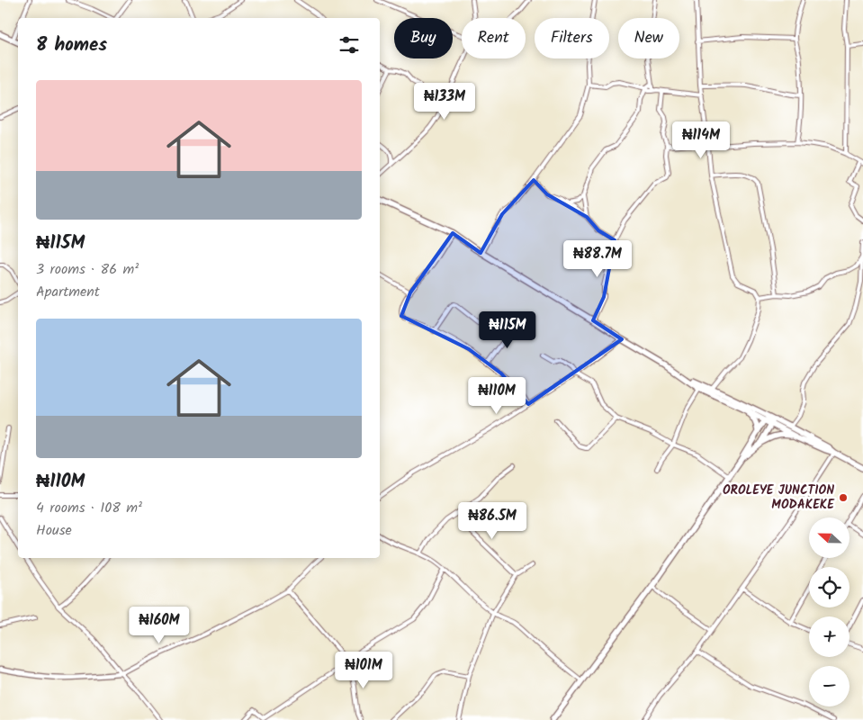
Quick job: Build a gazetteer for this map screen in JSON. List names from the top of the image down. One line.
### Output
{"places":["OROLEYE JUNCTION MODAKEKE"],"north":"left","page":{"chip":["Buy","Rent","Filters","New"],"heading":"8 homes","list":[{"name":"₦115M","note":"3 rooms · 86 m² · Apartment"},{"name":"₦110M","note":"4 rooms · 108 m² · House"}],"price":["₦133M","₦114M","₦88.7M","₦115M","₦110M","₦86.5M","₦160M","₦101M"],"map_buttons":["+","−"]}}
